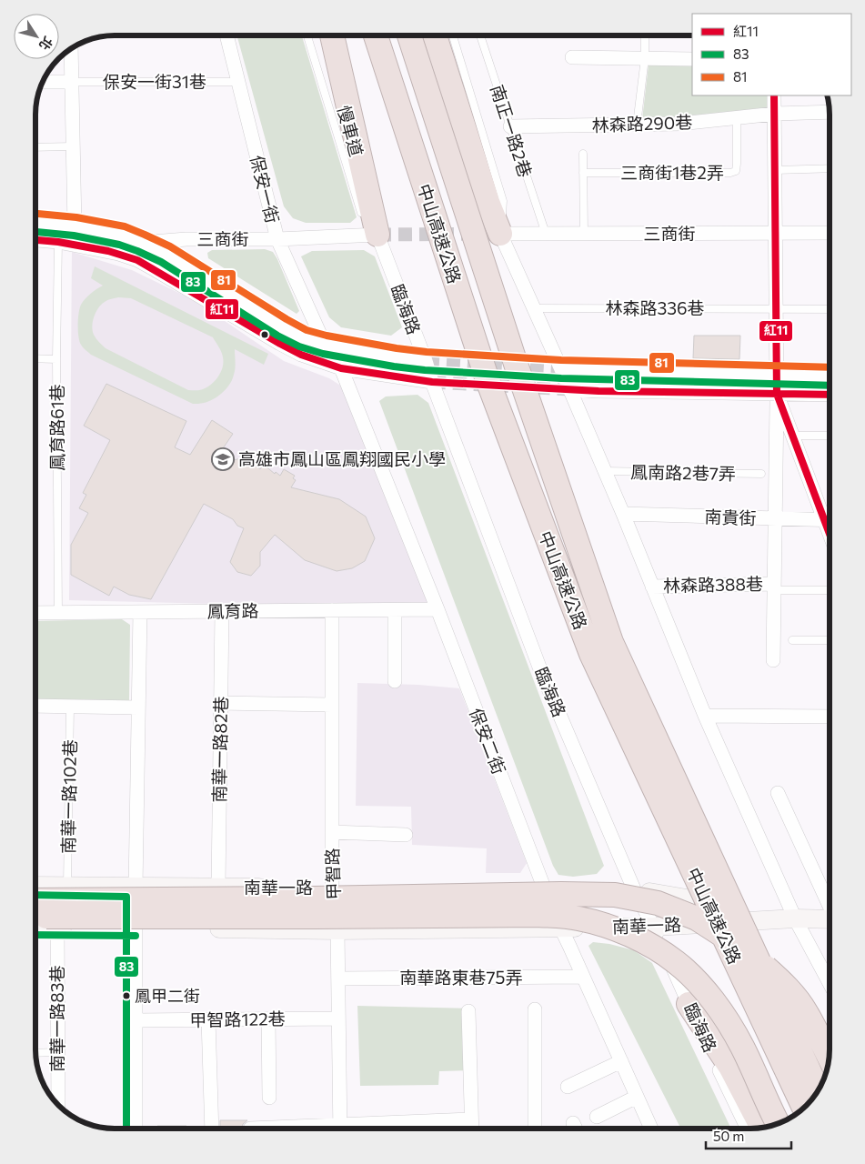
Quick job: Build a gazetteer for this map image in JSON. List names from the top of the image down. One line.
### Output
{"streets":{"highway":["中山高速公路"],"main road":["南華一路"],"street":["林森路290巷","保安一街","三商街","臨海路","南貴街","林森路388巷","鳳育路","保安二街","南華一路82巷","甲智路","南華路東巷75弄","南華一路83巷","甲智路122巷"],"lane":["保安一街31巷","南正一路2巷","三商街1巷2弄","林森路336巷","鳳育路61巷","鳳南路2巷7弄","南華一路102巷"]},"crossings":[["保安一街31巷","保安一街"],["林森路290巷","南正一路2巷"],["林森路290巷","三商街1巷2弄"],["南正一路2巷","三商街"],["保安一街","三商街"],["保安一街","保安二街"],["三商街","臨海路"],["臨海路","南華一路"],["鳳育路61巷","鳳育路"],["鳳育路","保安二街"],["鳳育路","南華一路82巷"],["鳳育路","甲智路"],["保安二街","南華一路"],["保安二街","南華路東巷75弄"],["南華一路82巷","南華一路"],["南華一路102巷","南華一路"],["甲智路","南華一路"],["甲智路","南華路東巷75弄"],["甲智路","甲智路122巷"],["南華一路","南華一路83巷"]],"places":{"school or university":["高雄市鳳山區鳳翔國民小學"],"other":["鳳甲二街"]},"lines":["transit line 紅11","transit line 81","transit line 83"],"legend":["紅11","83","81"],"scale_bar":"50 m","north":"bottom right"}
